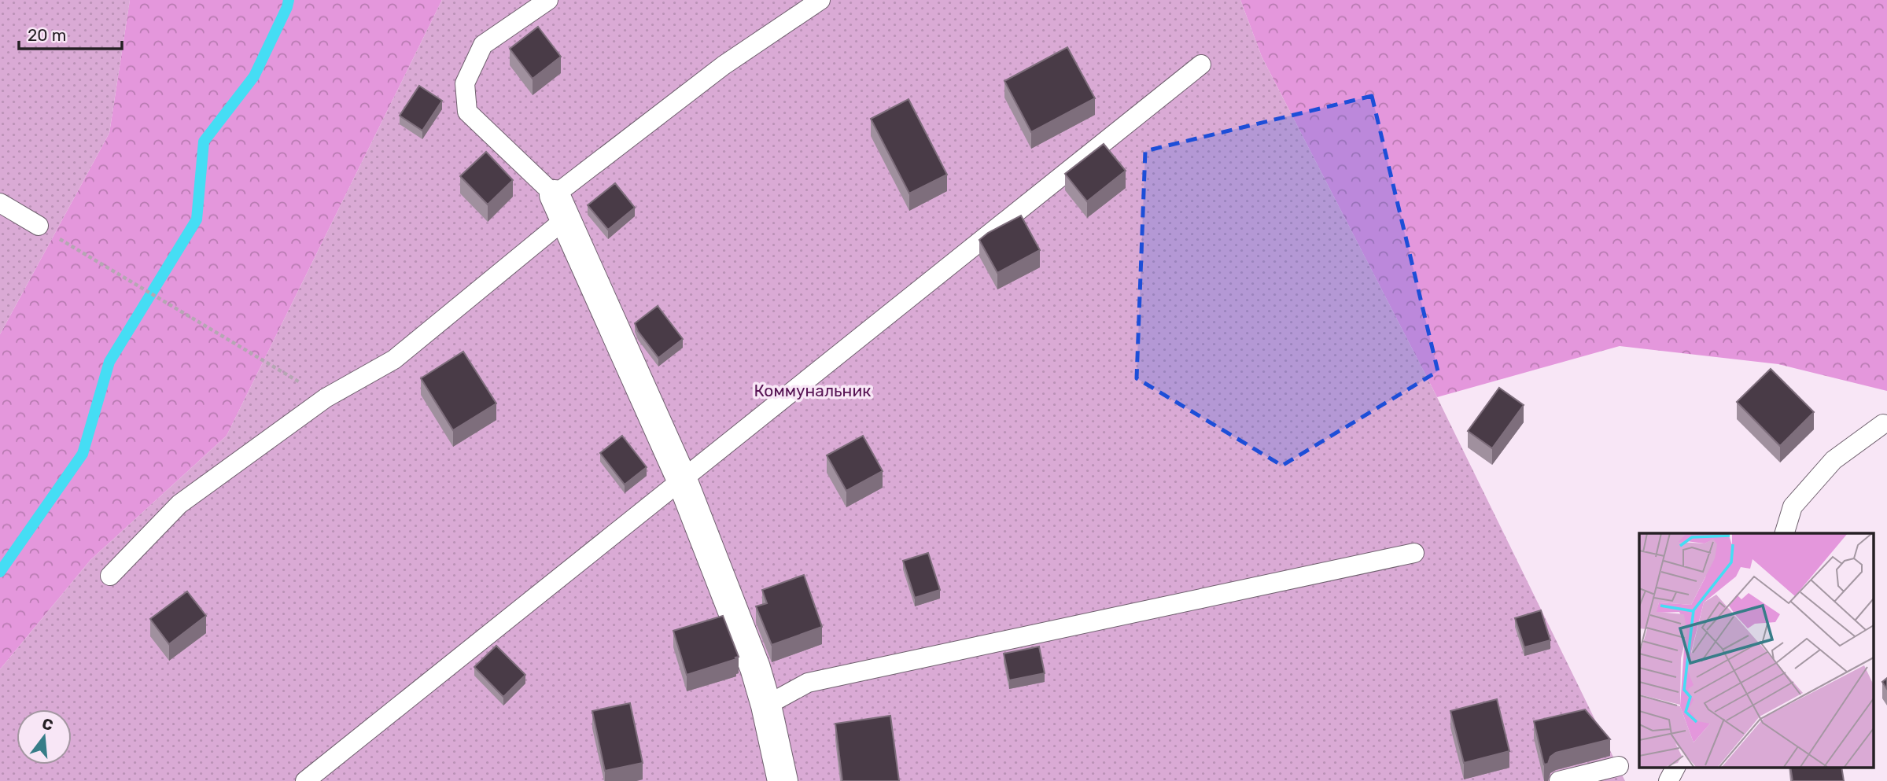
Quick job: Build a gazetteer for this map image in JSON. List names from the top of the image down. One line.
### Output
{"parks":["Коммунальник"],"scale_bar":"20 m","north":"top"}
